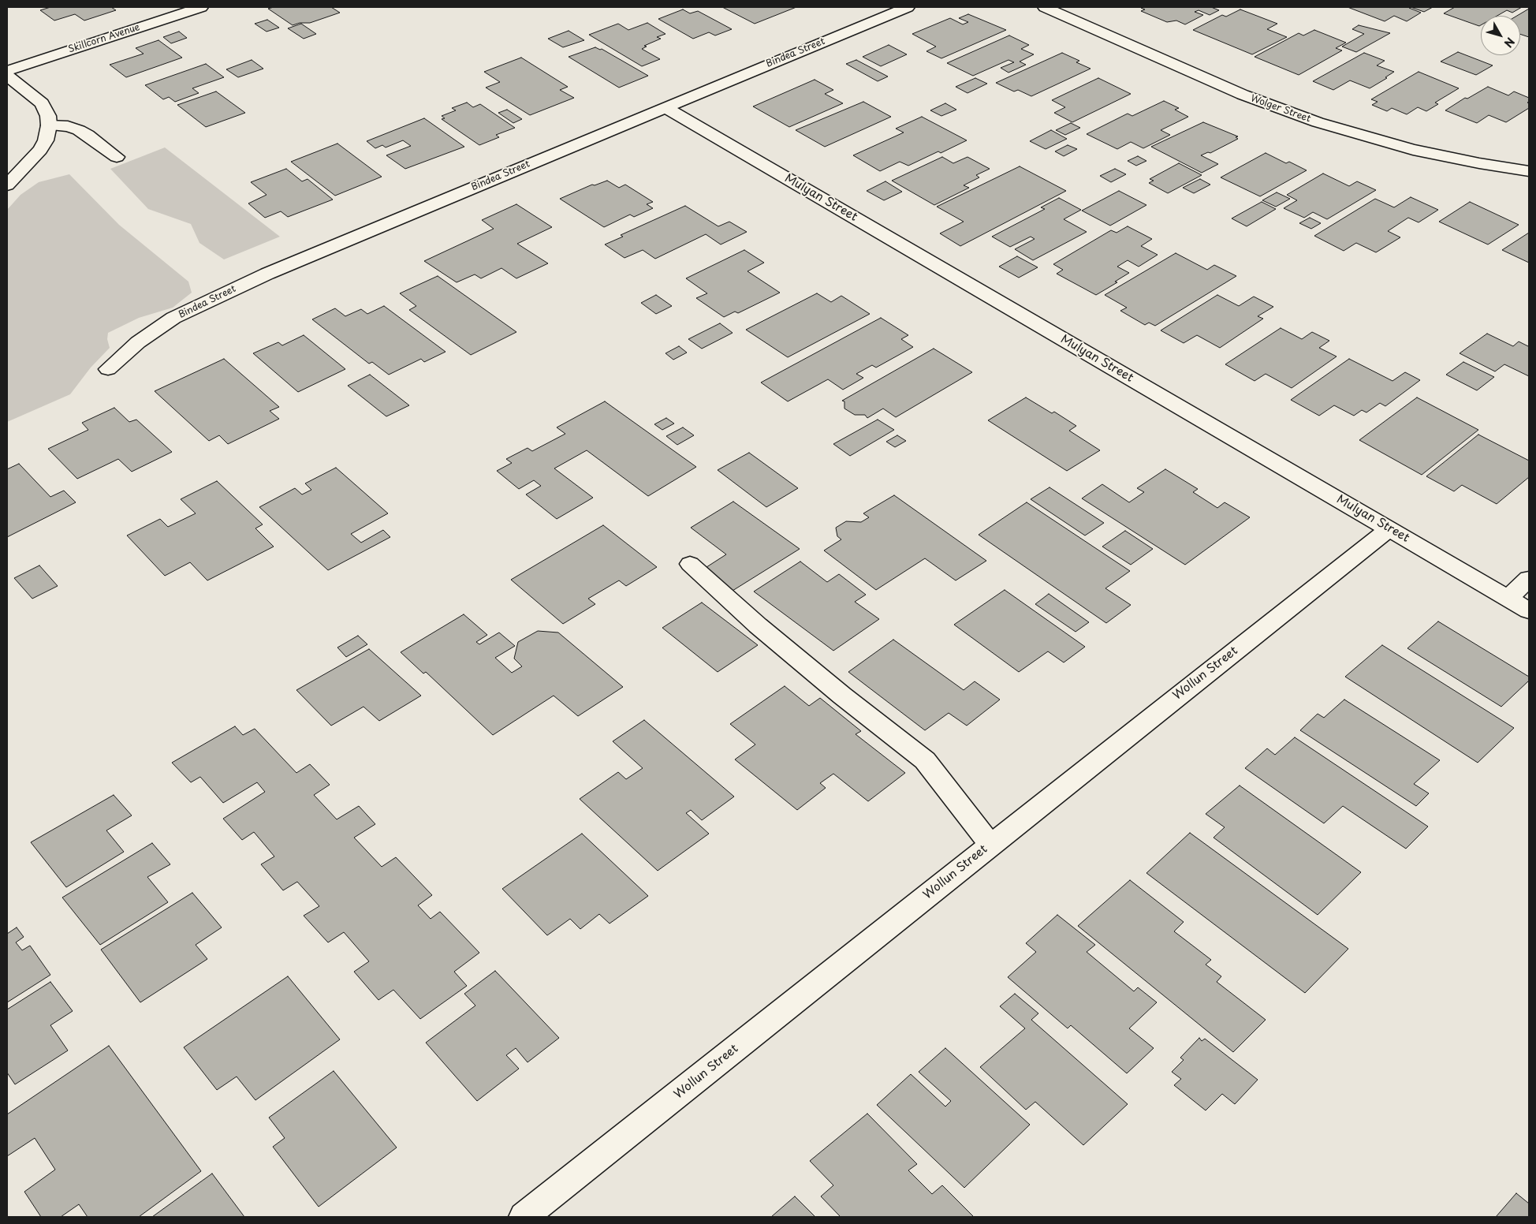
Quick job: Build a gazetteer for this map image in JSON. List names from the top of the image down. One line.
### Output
{"streets":{"street":["Skillcorn Avenue","Bindea Street","Wolger Street","Mulyan Street","Wollun Street"]},"crossings":[["Bindea Street","Mulyan Street"],["Mulyan Street","Wollun Street"]],"north":"bottom right"}
